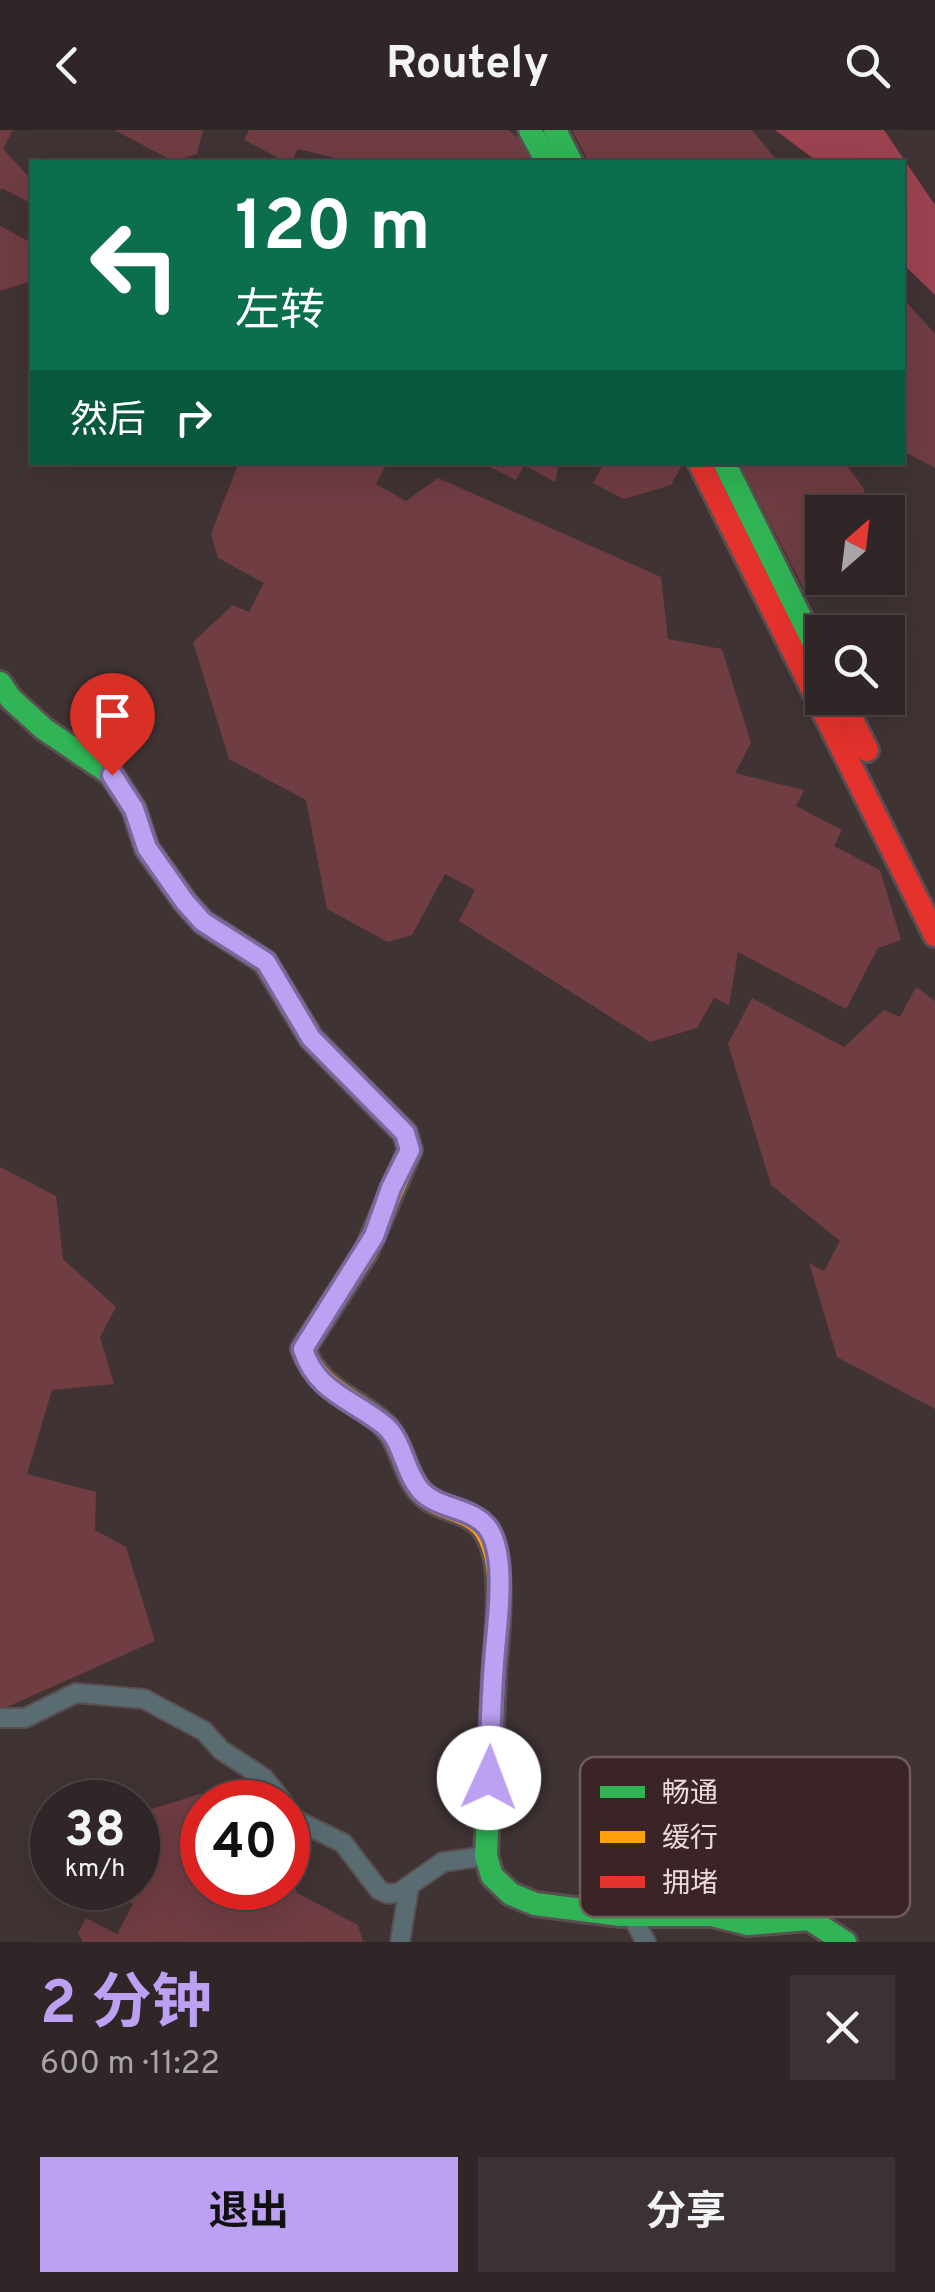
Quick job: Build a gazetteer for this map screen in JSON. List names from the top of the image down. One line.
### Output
{"legend":["畅通","缓行","拥堵"],"north":"top right","page":{"header":"Routely","turn":["120 m","左转"],"then":"然后","speed":"38 km/h","limit":"40","heading":["2 分钟","600 m · 11:22"],"buttons":["退出","分享"]}}
